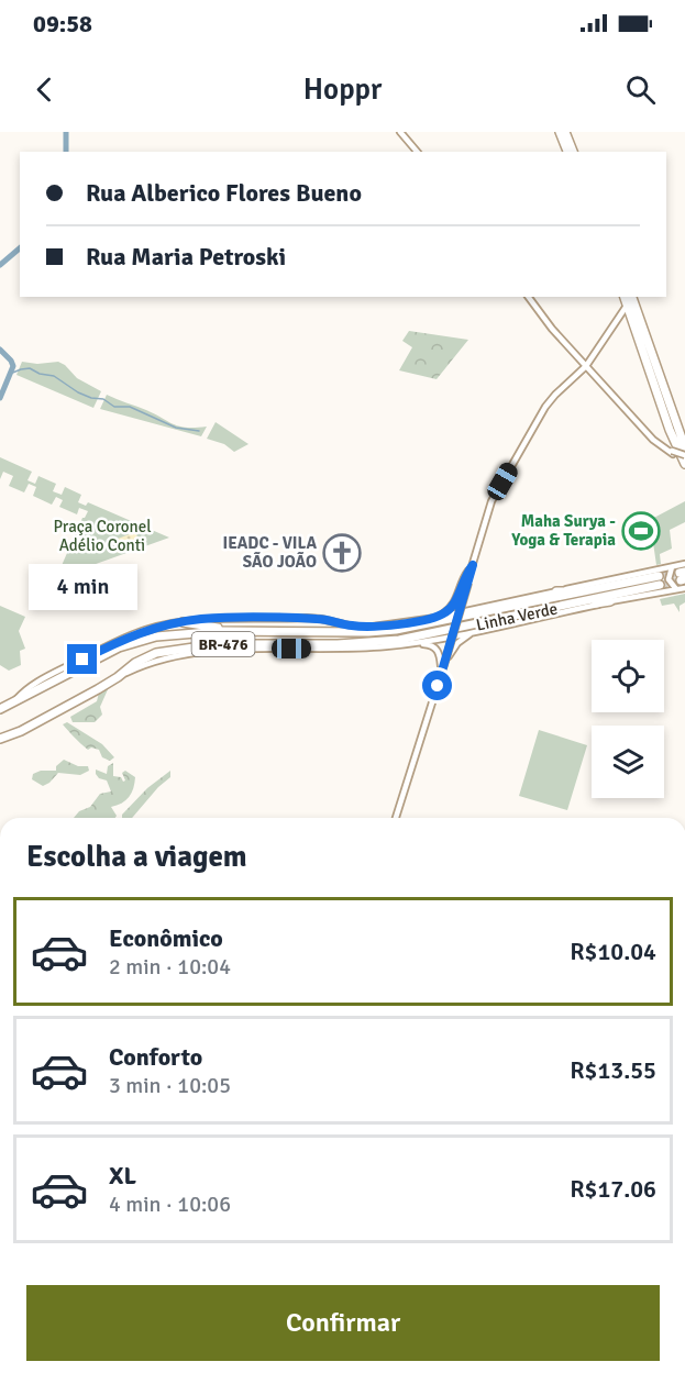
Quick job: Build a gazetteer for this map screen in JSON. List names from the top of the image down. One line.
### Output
{"streets":{"highway":["Linha Verde","BR-476"]},"parks":["Praça Coronel Adélio Conti"],"places":{"sports":["Maha Surya - Yoga & Terapia"],"church":["IEADC - VILA SÃO JOÃO"]},"page":{"status":"09:58","header":"Hoppr","banner":["Rua Alberico Flores Bueno","Rua Maria Petroski"],"bubble":"4 min","heading":"Escolha a viagem","list":[{"name":"Econômico","note":"2 min · 10:04","value":"R$10.04"},{"name":"Conforto","note":"3 min · 10:05","value":"R$13.55"},{"name":"XL","note":"4 min · 10:06","value":"R$17.06"}],"buttons":"Confirmar"}}
